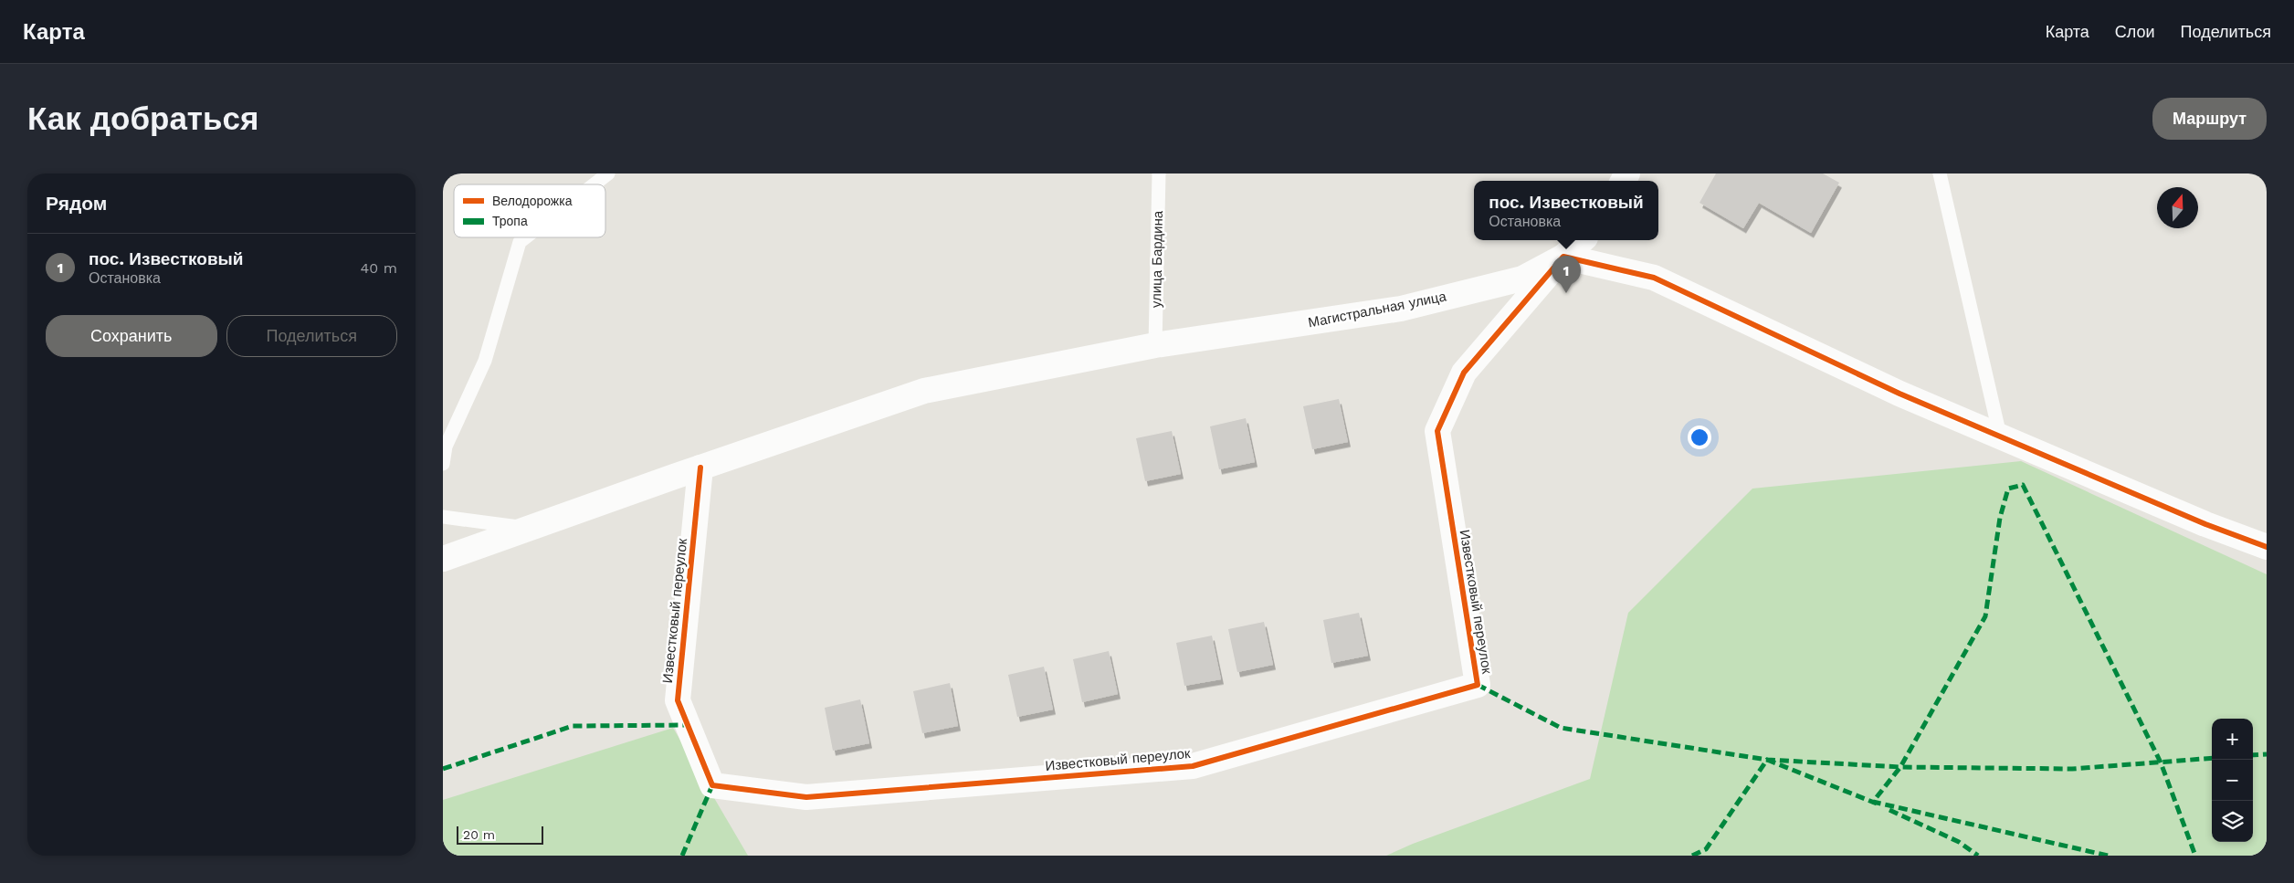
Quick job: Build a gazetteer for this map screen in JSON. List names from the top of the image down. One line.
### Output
{"streets":{"street":["Магистральная улица","Известковый переулок"],"lane":["улица Бардина"]},"crossings":[["улица Бардина","Магистральная улица"],["Магистральная улица","Известковый переулок"]],"legend":["Велодорожка","Тропа"],"scale_bar":"20 m","north":"top","page":{"header":"Карта","nav":["Карта","Слои","Поделиться"],"buttons":["Маршрут",["Сохранить","Поделиться"]],"title":"Как добраться","heading":"Рядом","popup":["пос. Известковый","Остановка"],"list":[{"mark":"1","name":"пос. Известковый","note":"Остановка","value":"40 m"}],"pins":"1","map_buttons":["+","−"],"scale":"20 m"}}
